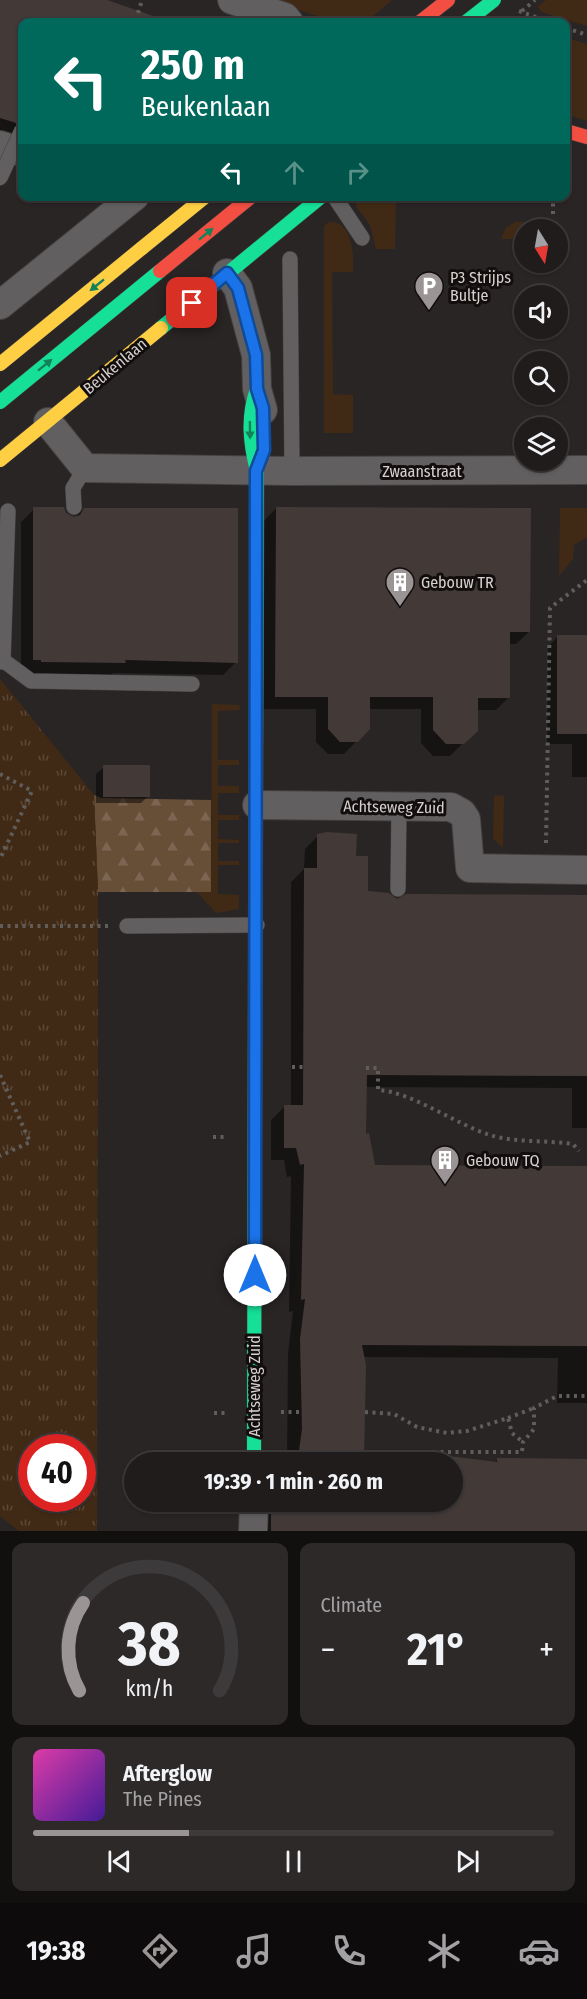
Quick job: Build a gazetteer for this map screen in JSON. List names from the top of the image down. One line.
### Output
{"streets":{"street":["Beukenlaan","Zwaanstraat","Achtseweg Zuid"]},"crossings":[["Beukenlaan","Achtseweg Zuid"],["Zwaanstraat","Achtseweg Zuid"]],"places":{"parking":["P3 Strijps Bultje"],"building":["Gebouw TR","Gebouw TQ"]},"north":"bottom","page":{"turn":["250 m","Beukenlaan"],"limit":"40","trip":"19:39 · 1 min · 260 m","tile":"Climate","heat":["−","21°","+"],"song":["Afterglow","The Pines"],"tabs":"19:38","gauge":["38","km/h"]}}
